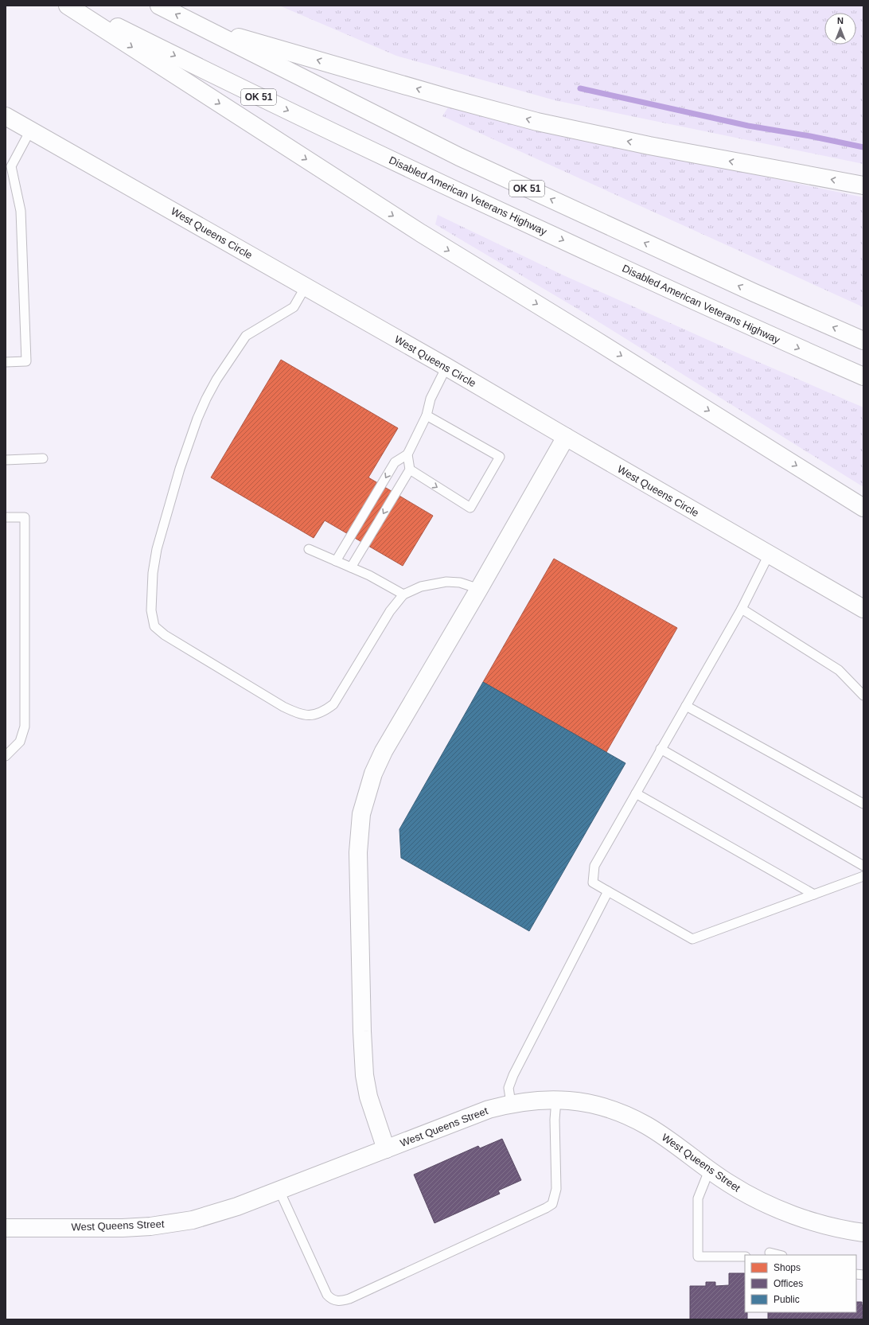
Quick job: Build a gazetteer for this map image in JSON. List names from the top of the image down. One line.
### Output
{"streets":{"main road":["OK 51","Disabled American Veterans Highway","West Queens Circle","West Queens Street"]},"legend":["Shops","Offices","Public"],"north":"top"}
